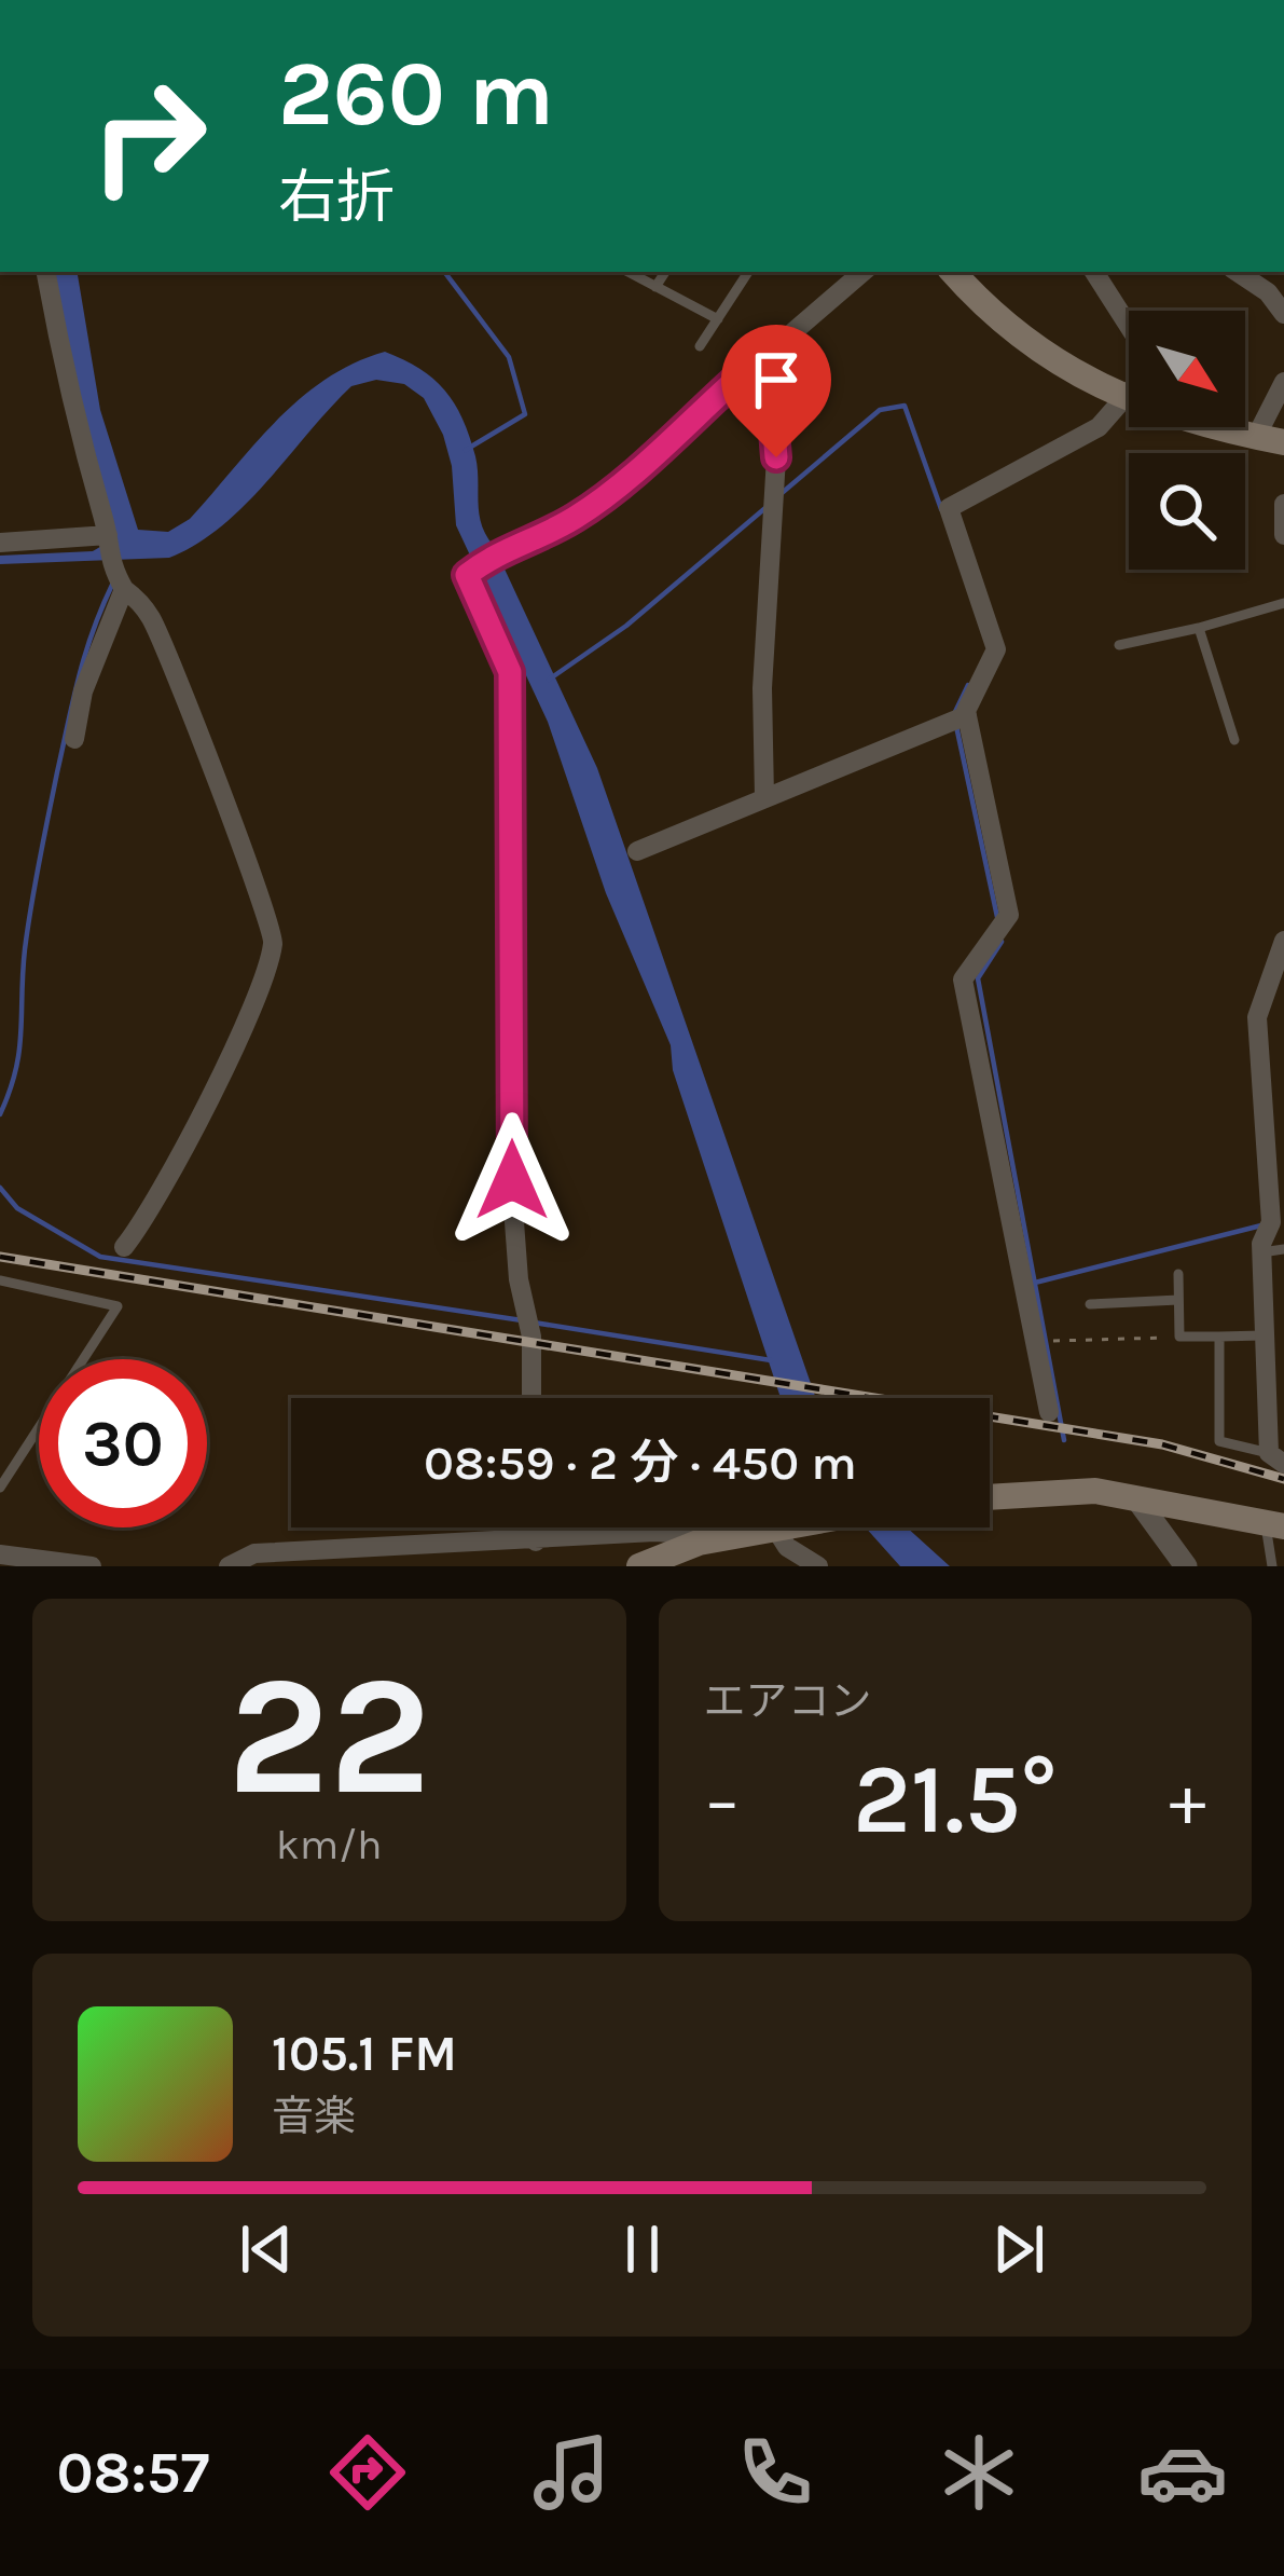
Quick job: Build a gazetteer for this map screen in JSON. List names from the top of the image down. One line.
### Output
{"north":"bottom right","page":{"turn":["260 m","右折"],"limit":"30","trip":"08:59 · 2 分 · 450 m","tile":[["22","km/h"],"エアコン"],"heat":["−","21.5°","+"],"song":["105.1 FM","音楽"],"tabs":"08:57"}}
